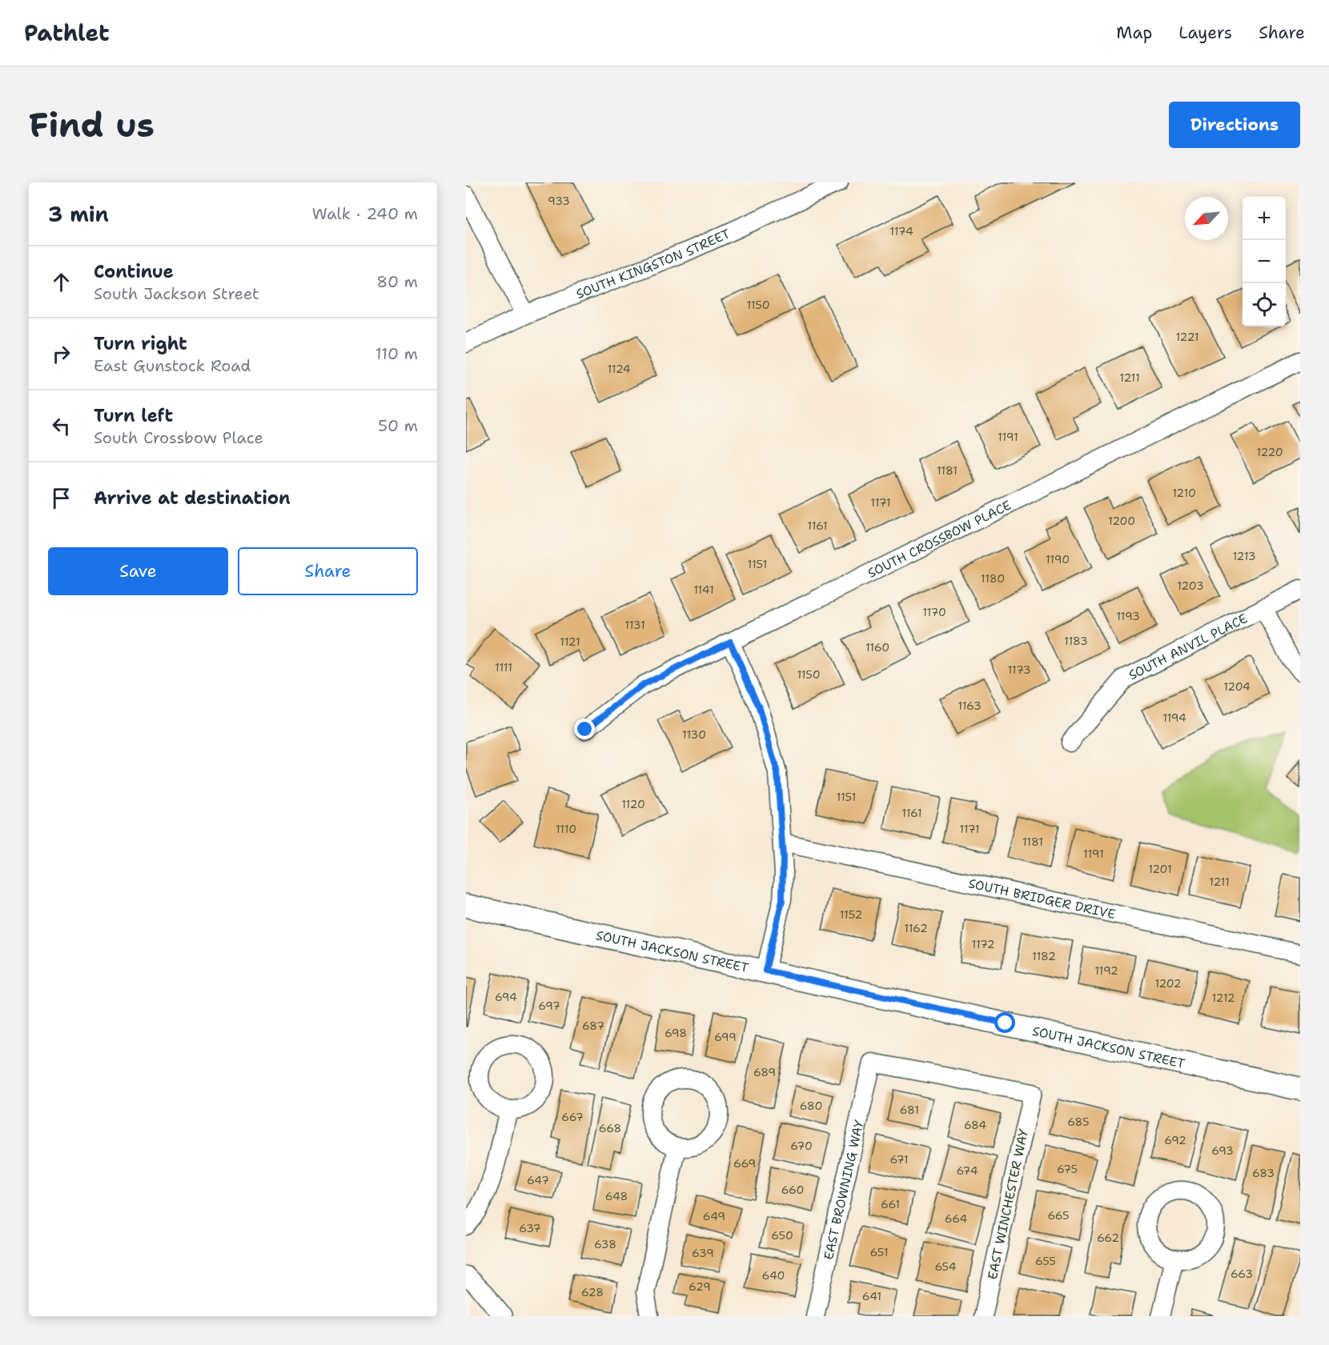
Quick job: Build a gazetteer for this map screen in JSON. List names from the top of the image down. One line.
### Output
{"streets":{"street":["SOUTH KINGSTON STREET","SOUTH CROSSBOW PLACE","SOUTH ANVIL PLACE","SOUTH BRIDGER DRIVE","SOUTH JACKSON STREET","EAST BROWNING WAY","EAST WINCHESTER WAY"]},"crossings":[["EAST BROWNING WAY","EAST WINCHESTER WAY"]],"house_numbers":["933","1174","1150","1221","1124","1211","1191","1220","1181","1210","1171","1200","1161","1213","1190","1151","1180","1203","1141","1170","1193","1131","1183","1121","1160","1111","1173","1150","1204","1163","1194","1130","1151","1120","1161","1110","1171","1181","1191","1201","1211","1152","1162","1172","1182","1192","1202","694","1212","697","687","698","699","689","680","681","667","685","684","668","692","670","693","671","669","675","674","683","647","660","648","661","665","649","664","637","650","662","638","651","639","655","654","663","640","629","628","641"],"north":"bottom left","page":{"header":"Pathlet","nav":["Map","Layers","Share"],"buttons":["Directions",["Save","Share"]],"title":"Find us","heading":["3 min","Walk · 240 m"],"map_buttons":["+","−"],"list":[["Continue","South Jackson Street","80 m"],["Turn right","East Gunstock Road","110 m"],["Turn left","South Crossbow Place","50 m"],"Arrive at destination"]}}
